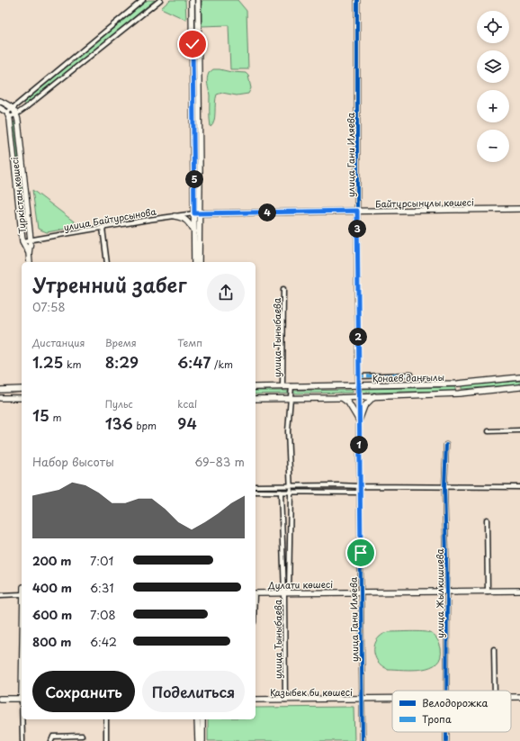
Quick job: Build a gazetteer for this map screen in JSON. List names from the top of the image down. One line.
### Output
{"streets":{"main road":["Түркістан көшесі","Байтұрсынұлы көшесі","Қонаев даңғылы","Дулати көшесі","Қазыбек би көшесі"],"street":["улица Гани Иляева","улица Байтурсынова","улица Тыныбаева","улица Жылкишиева"]},"crossings":[["улица Гани Иляева","Байтұрсынұлы көшесі"],["улица Гани Иляева","Қонаев даңғылы"],["улица Гани Иляева","Дулати көшесі"],["улица Гани Иляева","Қазыбек би көшесі"],["Түркістан көшесі","улица Байтурсынова"],["Байтұрсынұлы көшесі","улица Байтурсынова"],["улица Тыныбаева","Қонаев даңғылы"],["улица Тыныбаева","Дулати көшесі"],["улица Тыныбаева","Қазыбек би көшесі"],["Дулати көшесі","улица Жылкишиева"]],"legend":["Велодорожка","Тропа"],"page":{"map_buttons":["+","−"],"pins":["5","4","3","2","1"],"heading":["Утренний забег","07:58"],"stats":[["Дистанция","1.25 km"],["Время","8:29"],["Темп","6:47 /km"],["15 m"],["Пульс","136 bpm"],["kcal","94"]],"chart":["Набор высоты","69–83 m"],"list":[{"name":"200 m","note":"7:01"},{"name":"400 m","note":"6:31"},{"name":"600 m","note":"7:08"},{"name":"800 m","note":"6:42"}],"buttons":["Сохранить","Поделиться"]}}
